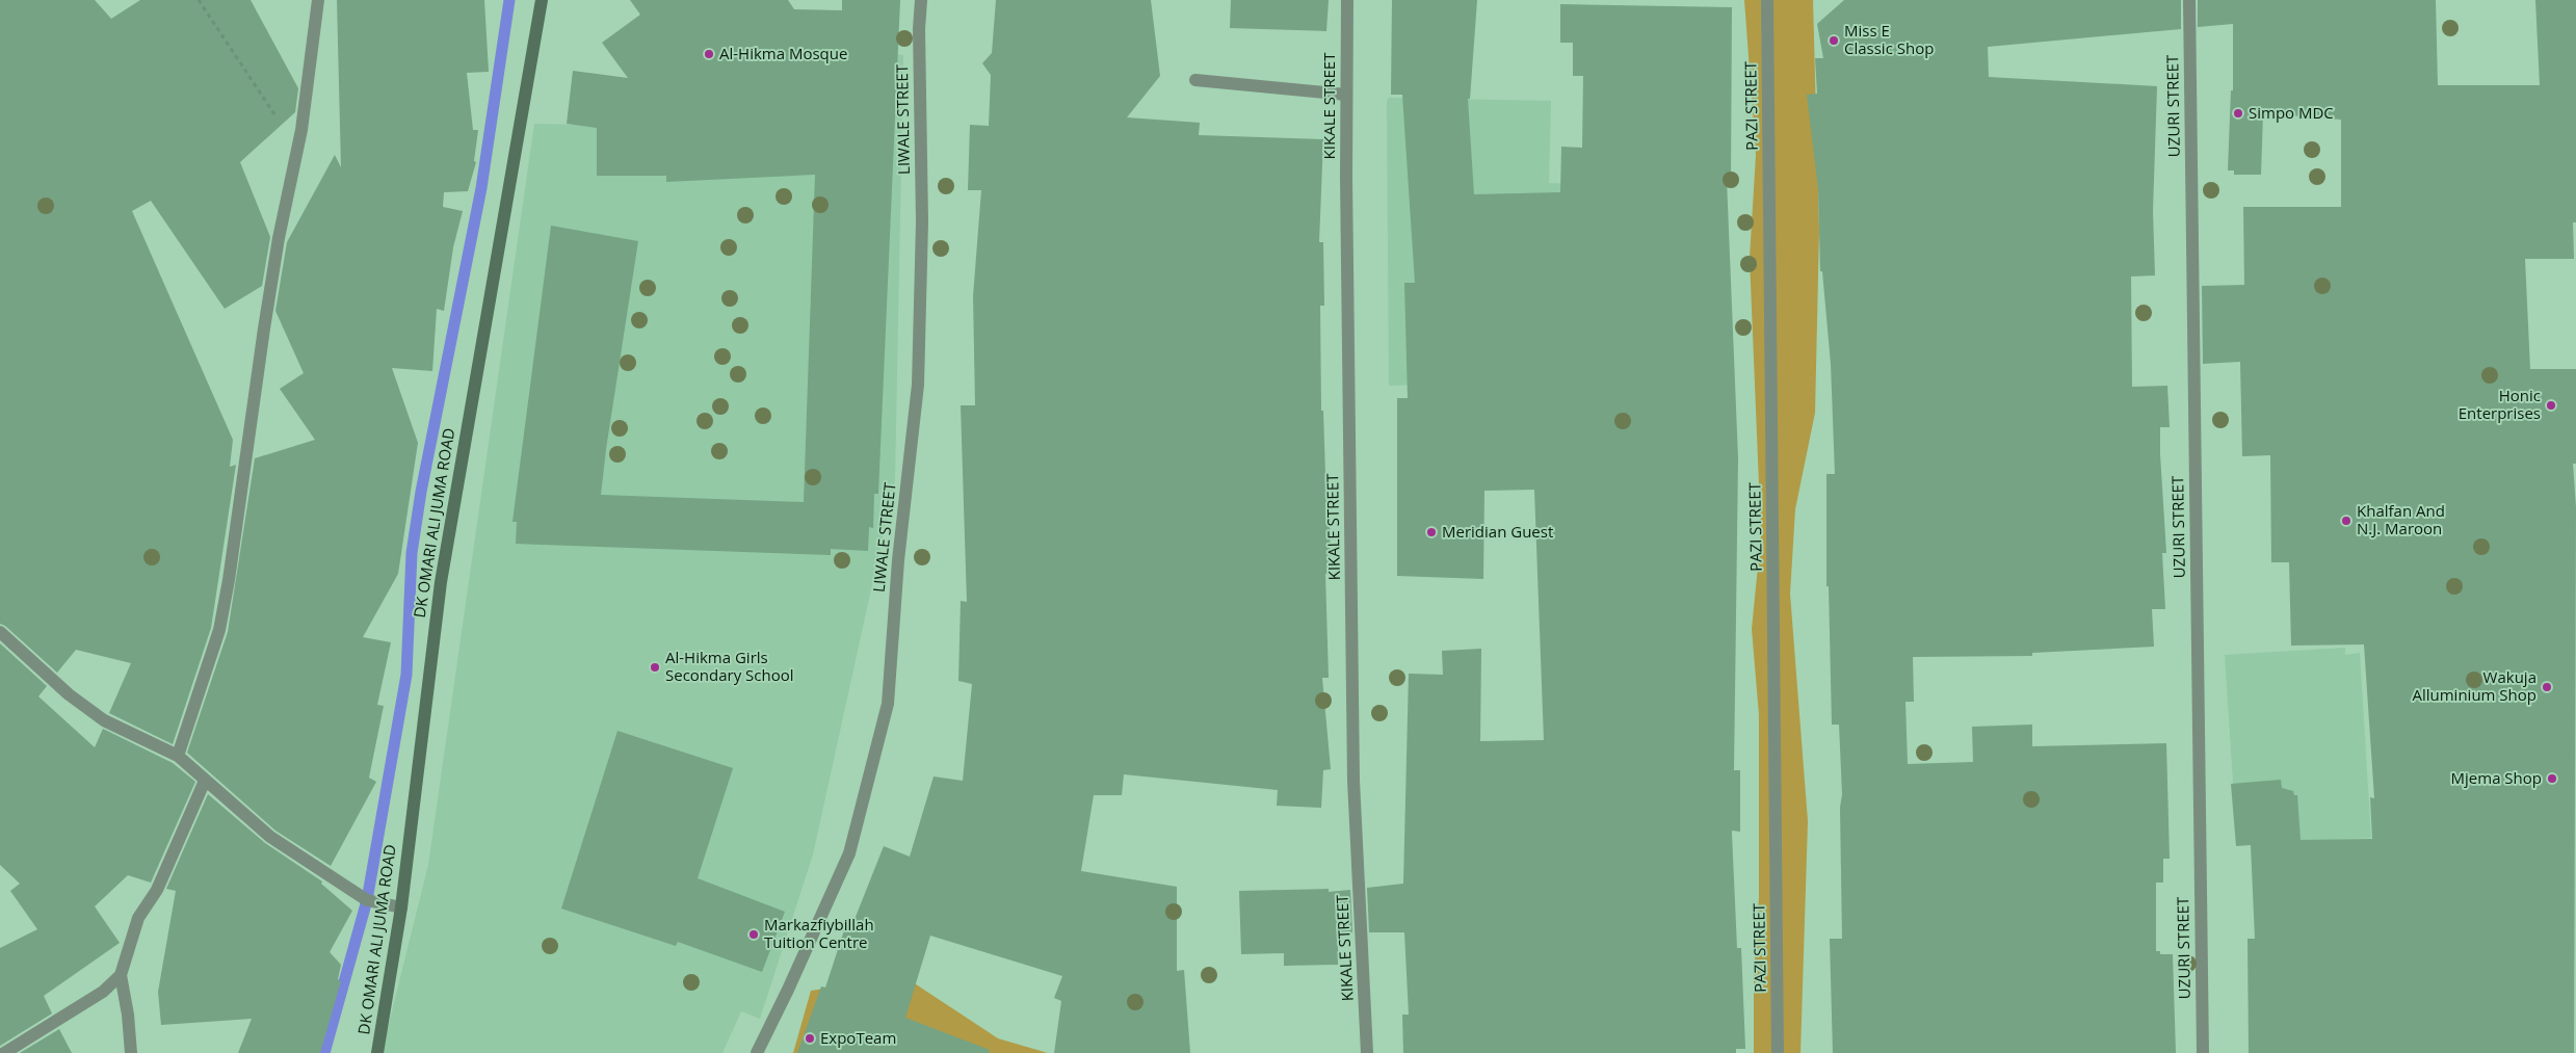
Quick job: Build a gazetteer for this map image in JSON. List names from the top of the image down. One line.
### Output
{"streets":{"street":["KIKALE STREET","PAZI STREET","UZURI STREET","LIWALE STREET","DK OMARI ALI JUMA ROAD"]},"places":["Miss E Classic Shop","Al-Hikma Mosque","Simpo MDC","Honic Enterprises","Khalfan And N.J. Maroon","Meridian Guest","Al-Hikma Girls Secondary School","Wakuja Alluminium Shop","Mjema Shop","Markazfiybillah Tuition Centre","ExpoTeam"]}
